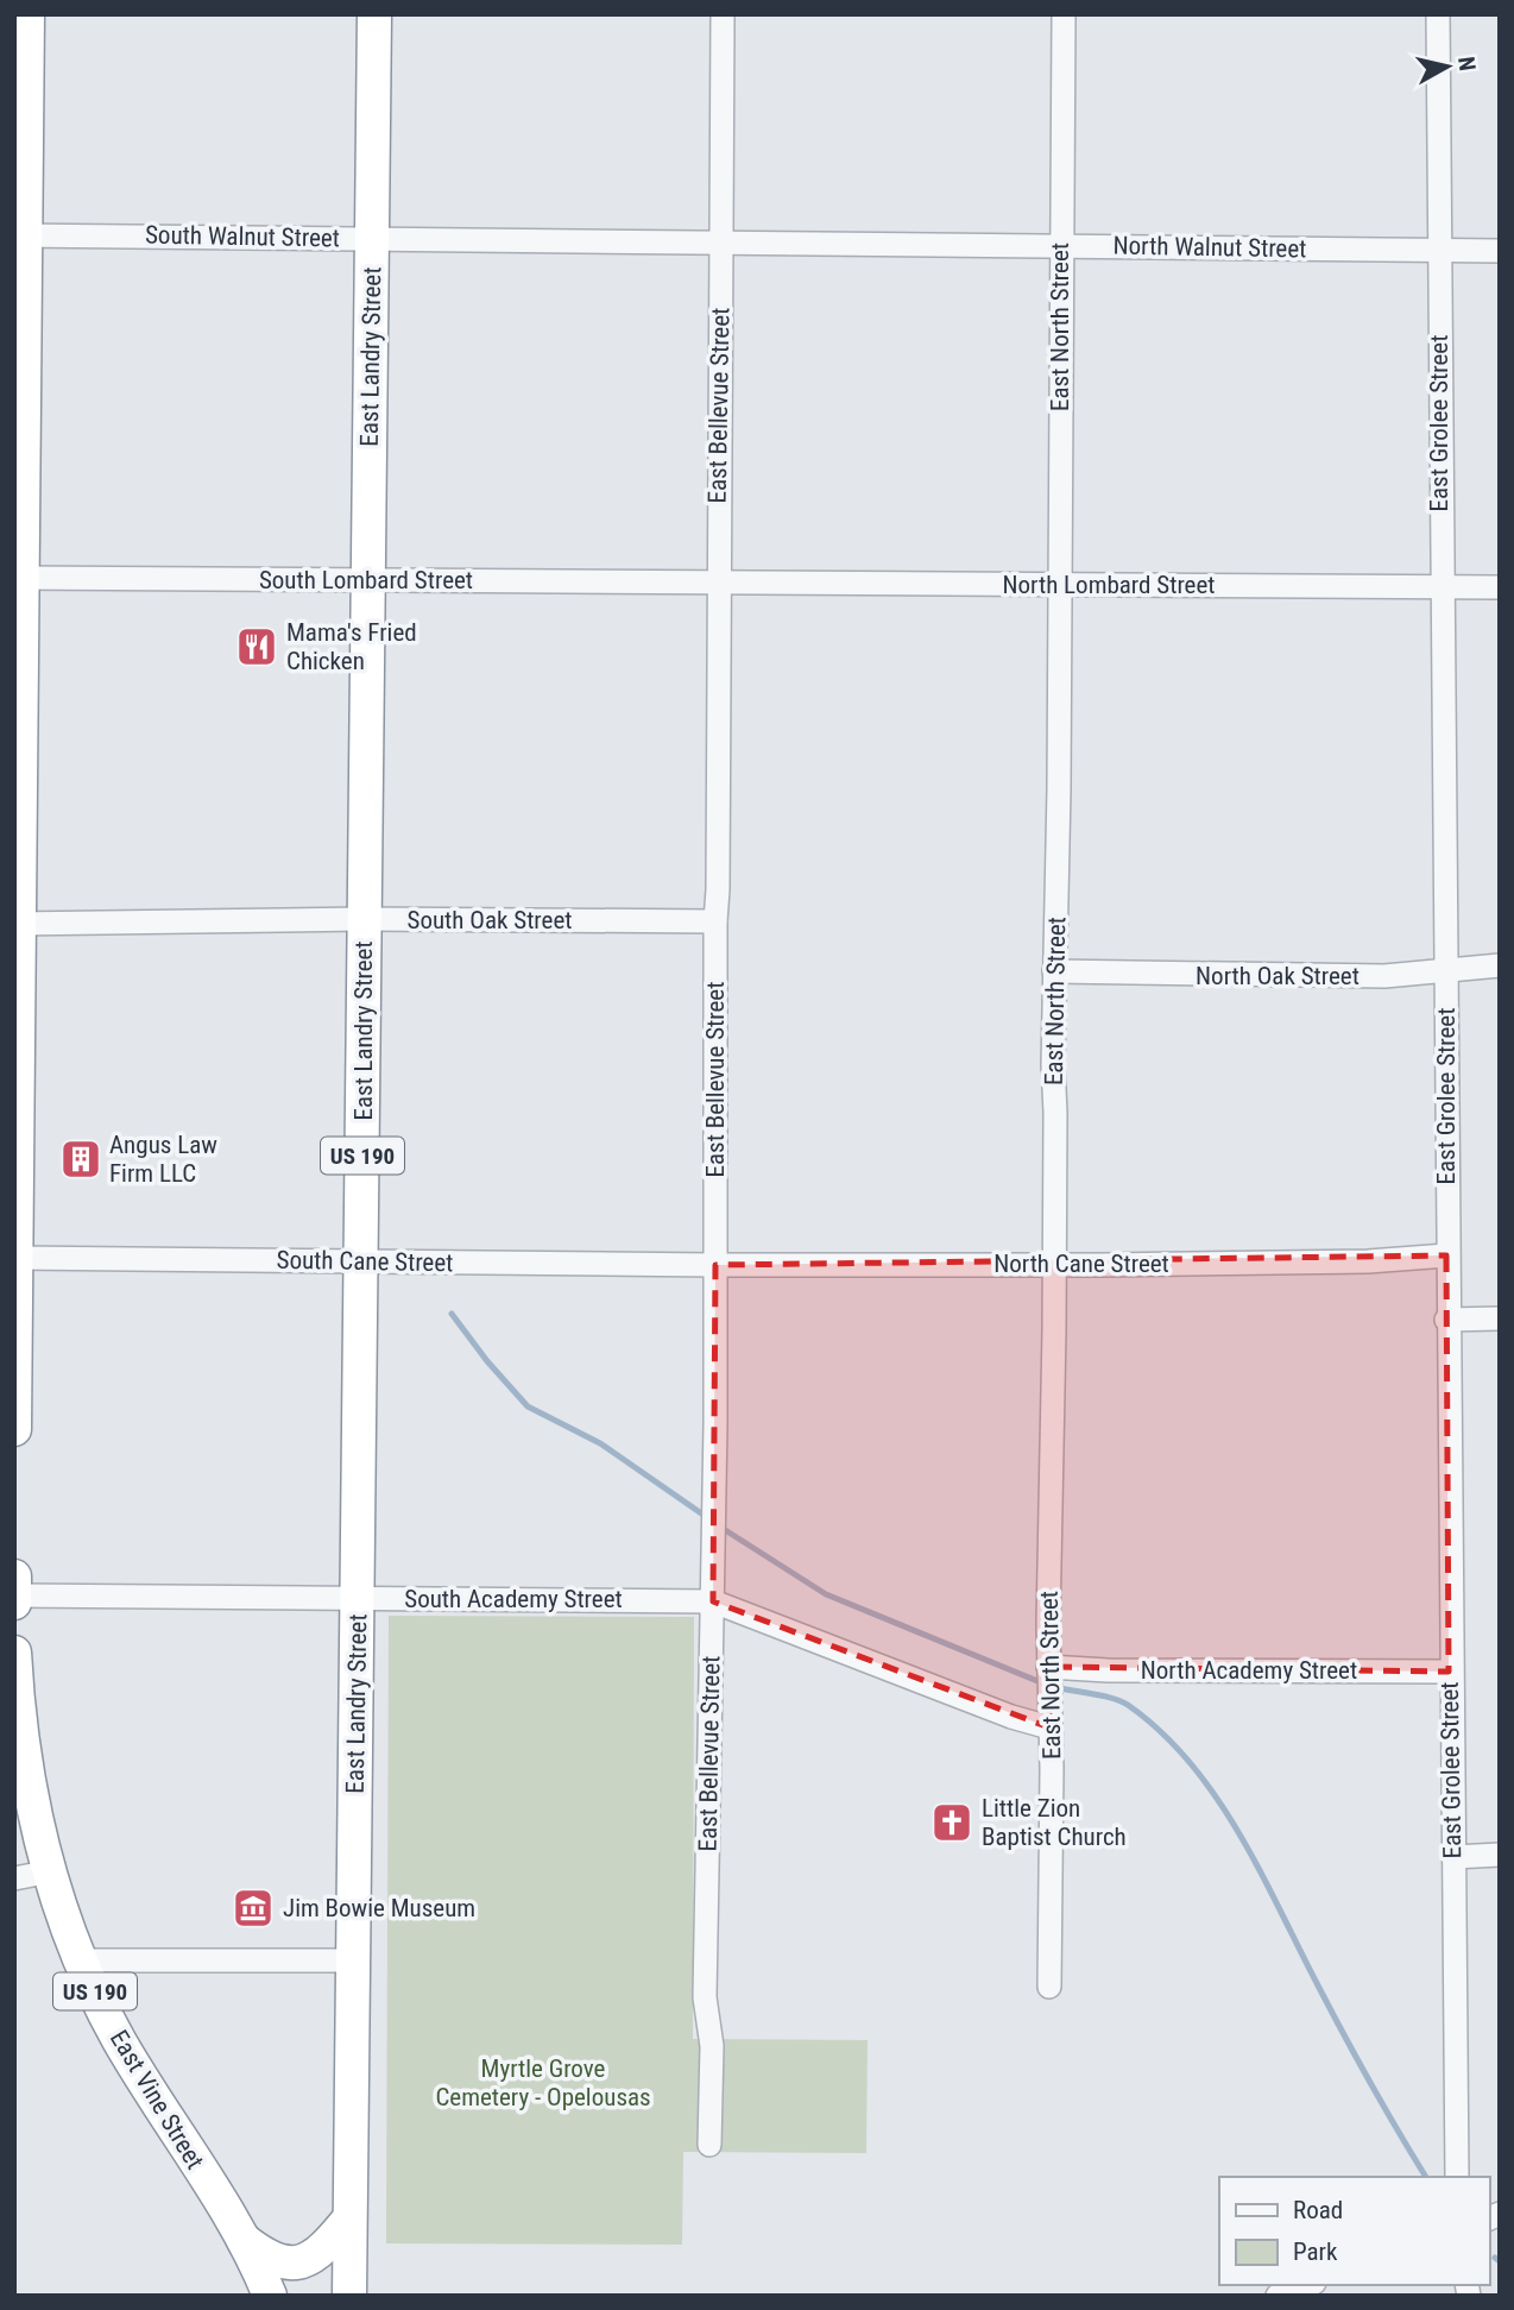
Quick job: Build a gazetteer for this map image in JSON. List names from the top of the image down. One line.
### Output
{"streets":{"highway":["East Landry Street","US 190","East Vine Street"],"street":["South Walnut Street","North Walnut Street","East North Street","East Bellevue Street","East Grolee Street","South Lombard Street","North Lombard Street","South Oak Street","North Oak Street","South Cane Street","North Cane Street","South Academy Street","North Academy Street"]},"crossings":[["South Walnut Street","North Walnut Street"],["South Walnut Street","East Landry Street"],["South Walnut Street","East Bellevue Street"],["North Walnut Street","East North Street"],["North Walnut Street","East Bellevue Street"],["North Walnut Street","East Grolee Street"],["East North Street","North Lombard Street"],["East North Street","North Oak Street"],["East North Street","North Cane Street"],["East North Street","North Academy Street"],["East Landry Street","South Lombard Street"],["East Landry Street","South Oak Street"],["East Landry Street","South Cane Street"],["East Landry Street","South Academy Street"],["East Bellevue Street","South Lombard Street"],["East Bellevue Street","North Lombard Street"],["East Bellevue Street","South Oak Street"],["East Bellevue Street","South Cane Street"],["East Bellevue Street","North Cane Street"],["East Bellevue Street","South Academy Street"],["East Grolee Street","North Lombard Street"],["East Grolee Street","North Oak Street"],["East Grolee Street","North Cane Street"],["East Grolee Street","North Academy Street"],["South Lombard Street","North Lombard Street"],["South Cane Street","North Cane Street"]],"parks":["Myrtle Grove Cemetery - Opelousas"],"places":{"restaurant":["Mama's Fried Chicken"],"building":["Angus Law Firm LLC"],"church":["Little Zion Baptist Church"],"museum":["Jim Bowie Museum"]},"legend":["Road","Park"],"north":"right"}
